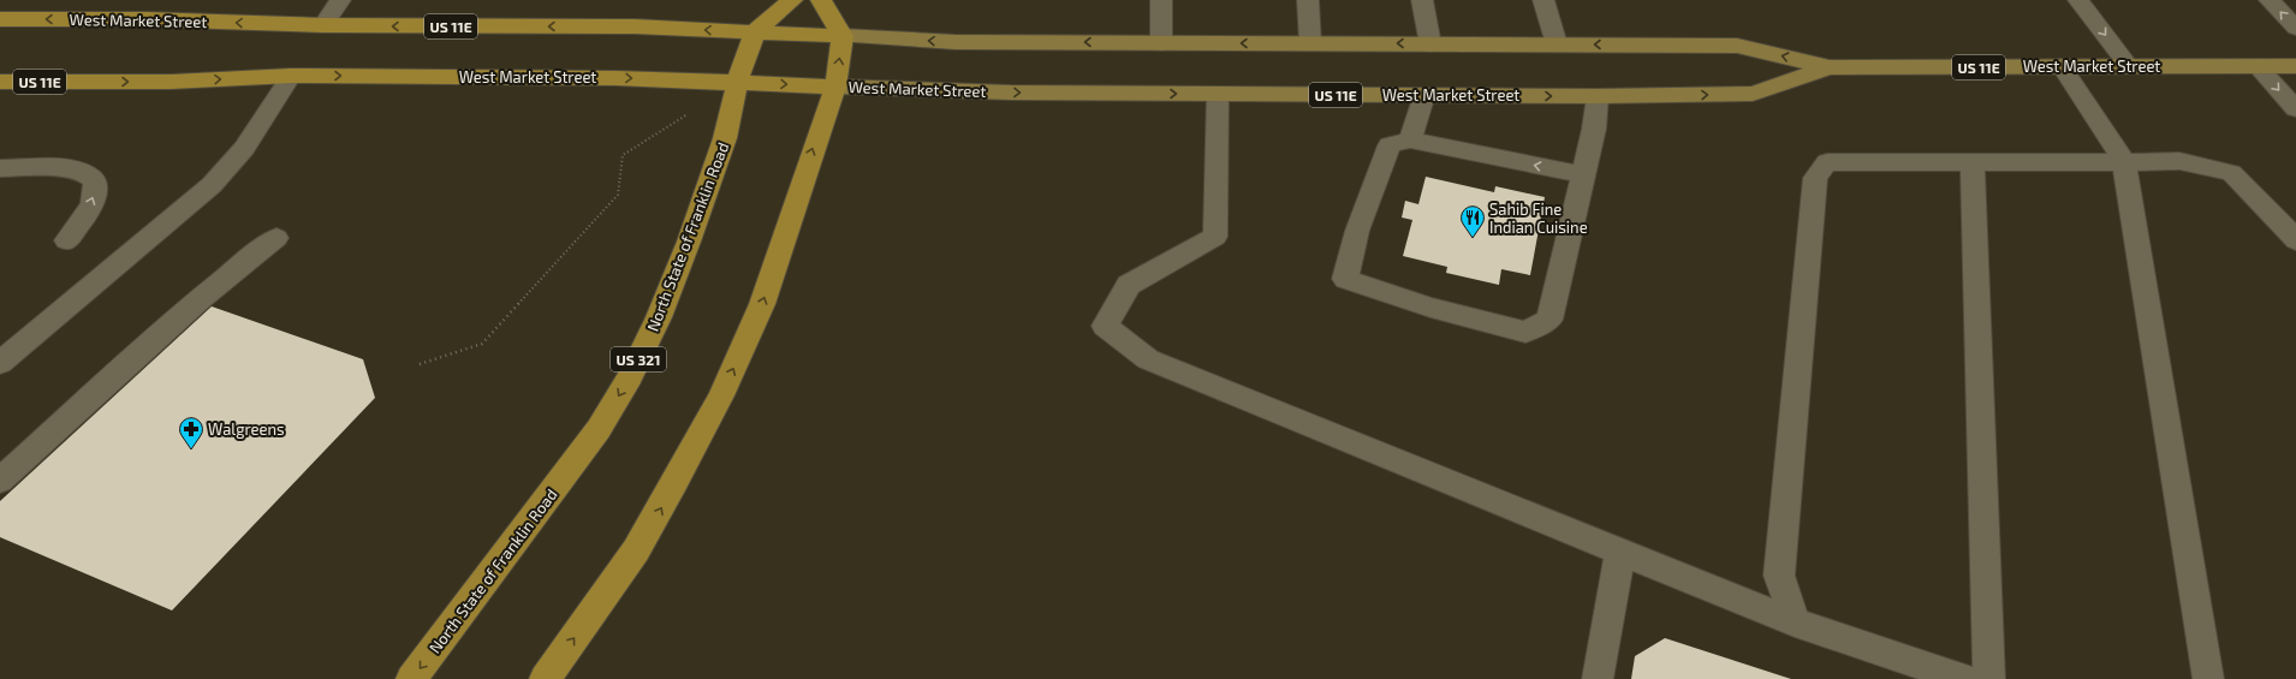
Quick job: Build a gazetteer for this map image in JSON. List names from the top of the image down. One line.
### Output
{"streets":{"highway":["West Market Street","US 11E","North State of Franklin Road","US 321"]},"crossings":[["West Market Street","North State of Franklin Road"]],"places":{"restaurant":["Sahib Fine Indian Cuisine"],"pharmacy":["Walgreens"]}}
